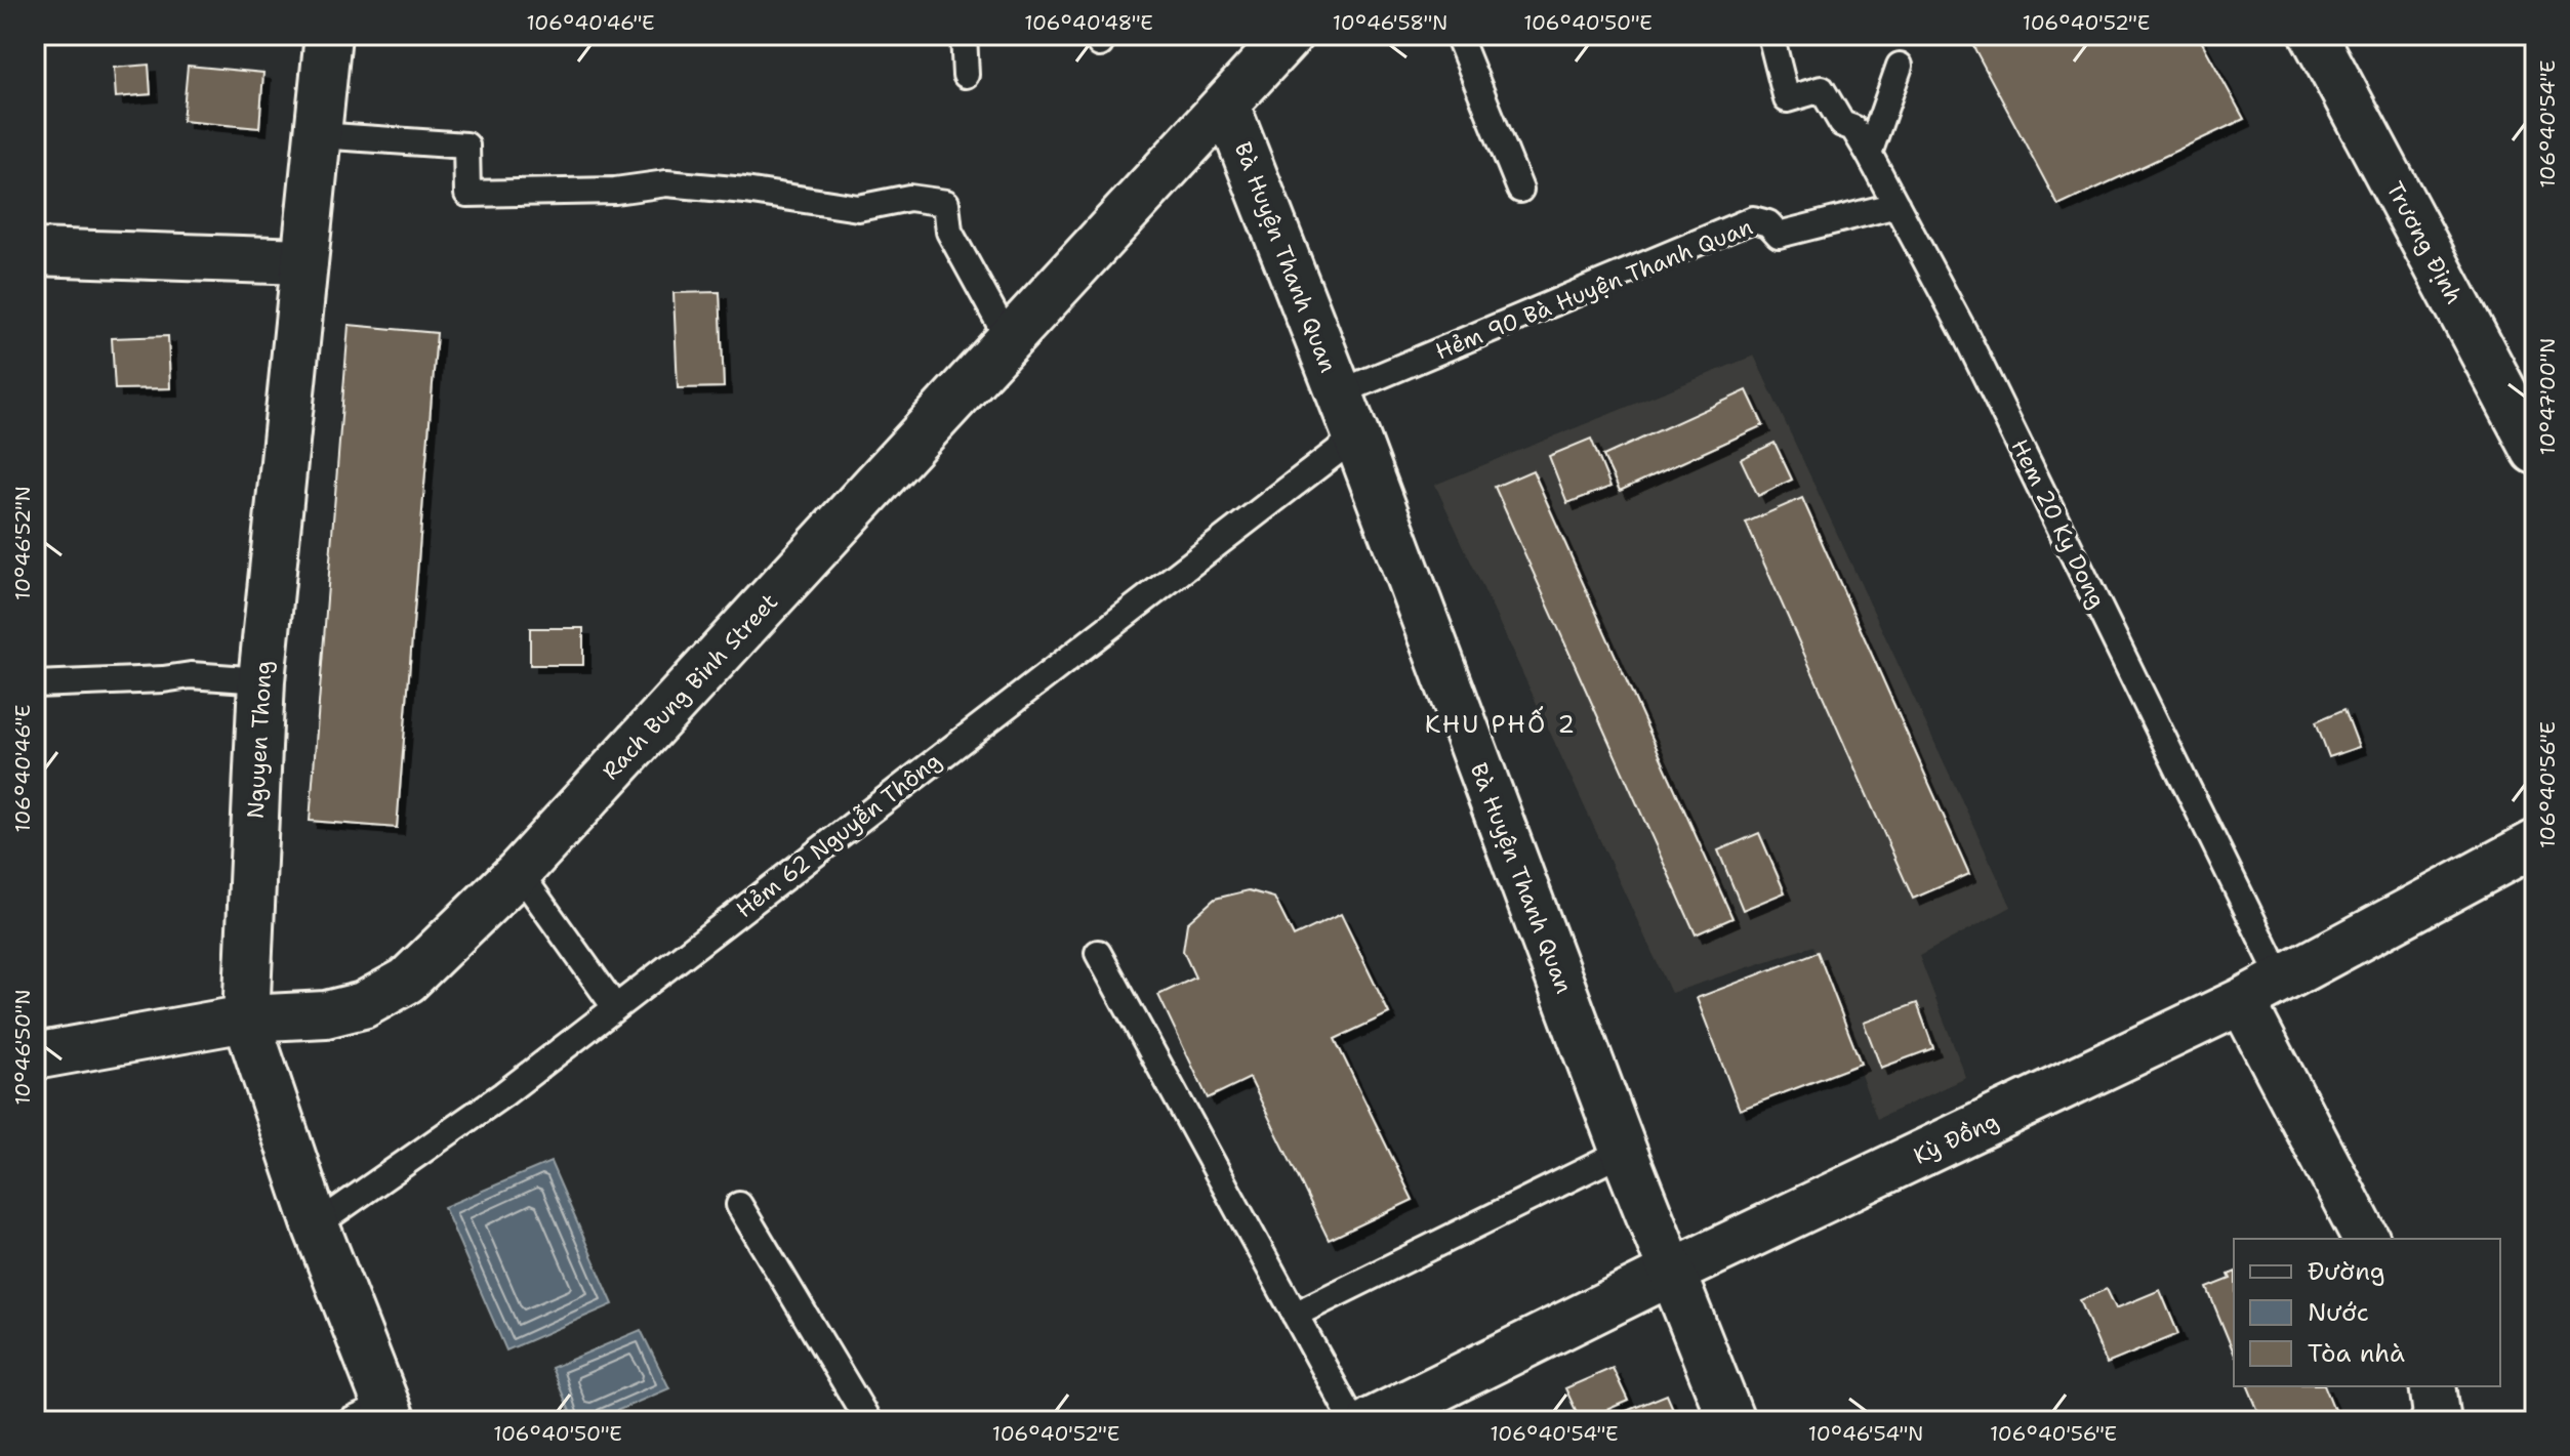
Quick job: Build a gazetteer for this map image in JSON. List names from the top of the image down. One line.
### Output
{"streets":{"street":["Trương Định","Bà Huyện Thanh Quan","Rach Bung Binh Street","Nguyen Thong","Kỳ Ðồng"],"lane":["Hẻm 90 Bà Huyện Thanh Quan","Hem 20 Ky Dong","Hẻm 62 Nguyễn Thông"]},"crossings":[["Bà Huyện Thanh Quan","Hẻm 90 Bà Huyện Thanh Quan"],["Bà Huyện Thanh Quan","Rach Bung Binh Street"],["Bà Huyện Thanh Quan","Hẻm 62 Nguyễn Thông"],["Bà Huyện Thanh Quan","Kỳ Ðồng"],["Hẻm 90 Bà Huyện Thanh Quan","Hem 20 Ky Dong"],["Hem 20 Ky Dong","Kỳ Ðồng"],["Rach Bung Binh Street","Nguyen Thong"],["Nguyen Thong","Hẻm 62 Nguyễn Thông"]],"districts":["KHU PHỐ 2"],"legend":["Đường","Nước","Tòa nhà"],"coordinates":["106°40'46\"E","106°40'48\"E","10°46'58\"N","106°40'50\"E","106°40'52\"E","106°40'54\"E","10°47'00\"N","10°46'52\"N","106°40'56\"E","10°46'50\"N","10°46'54\"N"]}
